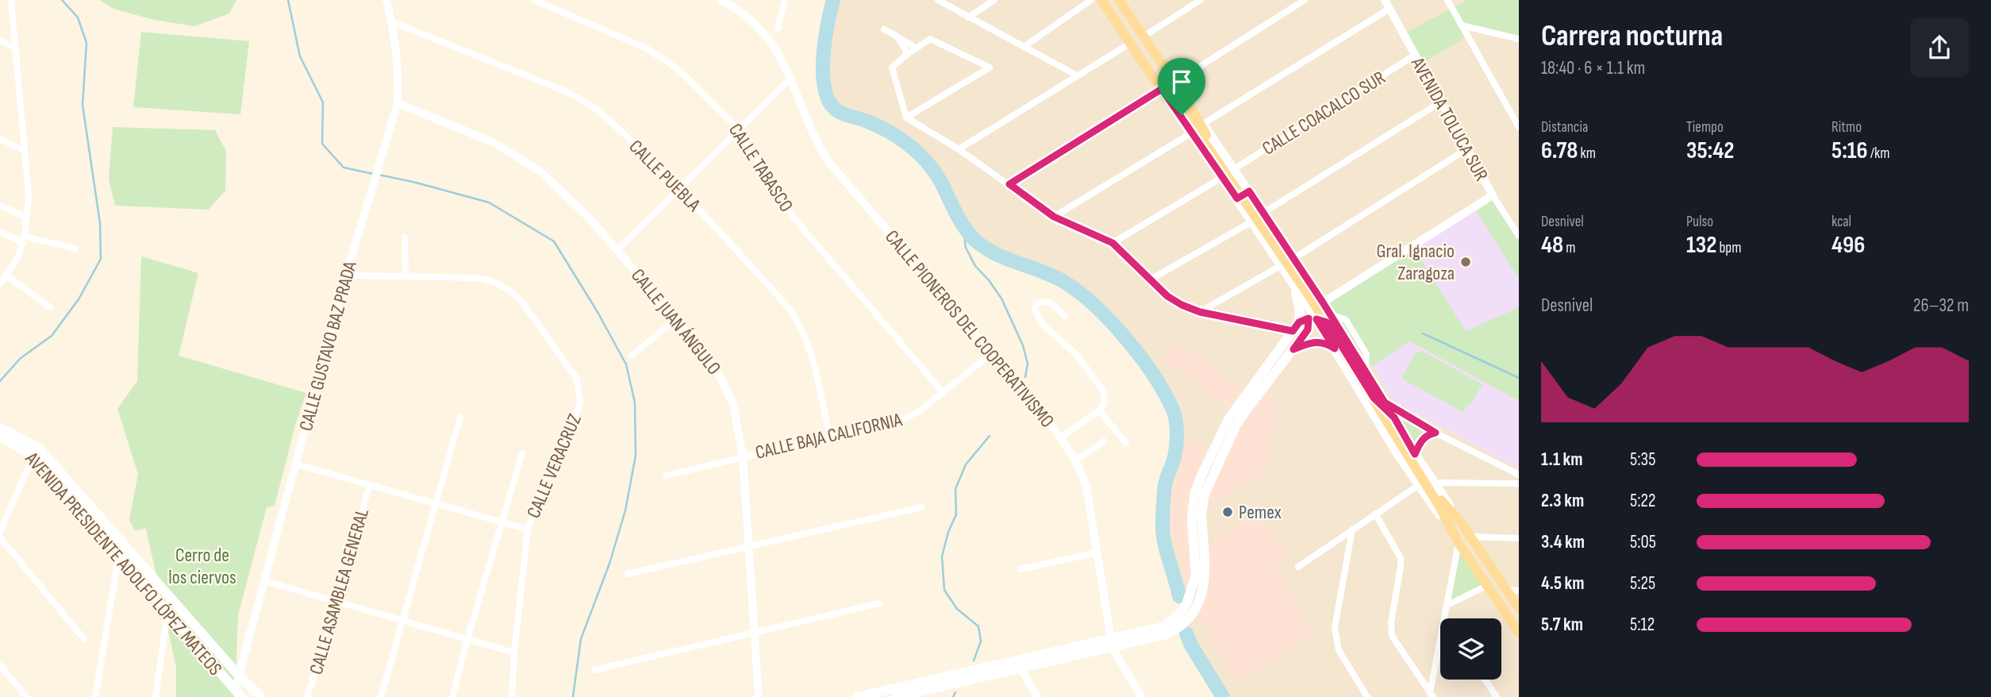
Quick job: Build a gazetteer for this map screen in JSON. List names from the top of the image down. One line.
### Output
{"streets":{"main road":["AVENIDA PRESIDENTE ADOLFO LÓPEZ MATEOS"],"street":["CALLE COACALCO SUR","AVENIDA TOLUCA SUR","CALLE TABASCO","CALLE PUEBLA","CALLE JUAN ÁNGULO","CALLE PIONEROS DEL COOPERATIVISMO","CALLE GUSTAVO BAZ PRADA","CALLE BAJA CALIFORNIA","CALLE VERACRUZ","CALLE ASAMBLEA GENERAL"]},"crossings":[["CALLE COACALCO SUR","AVENIDA TOLUCA SUR"],["CALLE TABASCO","CALLE BAJA CALIFORNIA"],["CALLE PUEBLA","CALLE GUSTAVO BAZ PRADA"],["CALLE PUEBLA","CALLE BAJA CALIFORNIA"],["CALLE JUAN ÁNGULO","CALLE GUSTAVO BAZ PRADA"],["CALLE JUAN ÁNGULO","CALLE BAJA CALIFORNIA"],["CALLE PIONEROS DEL COOPERATIVISMO","CALLE BAJA CALIFORNIA"],["CALLE GUSTAVO BAZ PRADA","CALLE VERACRUZ"],["CALLE GUSTAVO BAZ PRADA","AVENIDA PRESIDENTE ADOLFO LÓPEZ MATEOS"]],"parks":["Cerro de los ciervos"],"places":["Gral. Ignacio Zaragoza","Pemex"],"page":{"heading":["Carrera nocturna","18:40 · 6 × 1.1 km"],"stats":[["Distancia","6.78 km"],["Tiempo","35:42"],["Ritmo","5:16 /km"],["Desnivel","48 m"],["Pulso","132 bpm"],["kcal","496"]],"chart":["Desnivel","26–32 m"],"list":[{"name":"1.1 km","note":"5:35"},{"name":"2.3 km","note":"5:22"},{"name":"3.4 km","note":"5:05"},{"name":"4.5 km","note":"5:25"},{"name":"5.7 km","note":"5:12"}]}}
